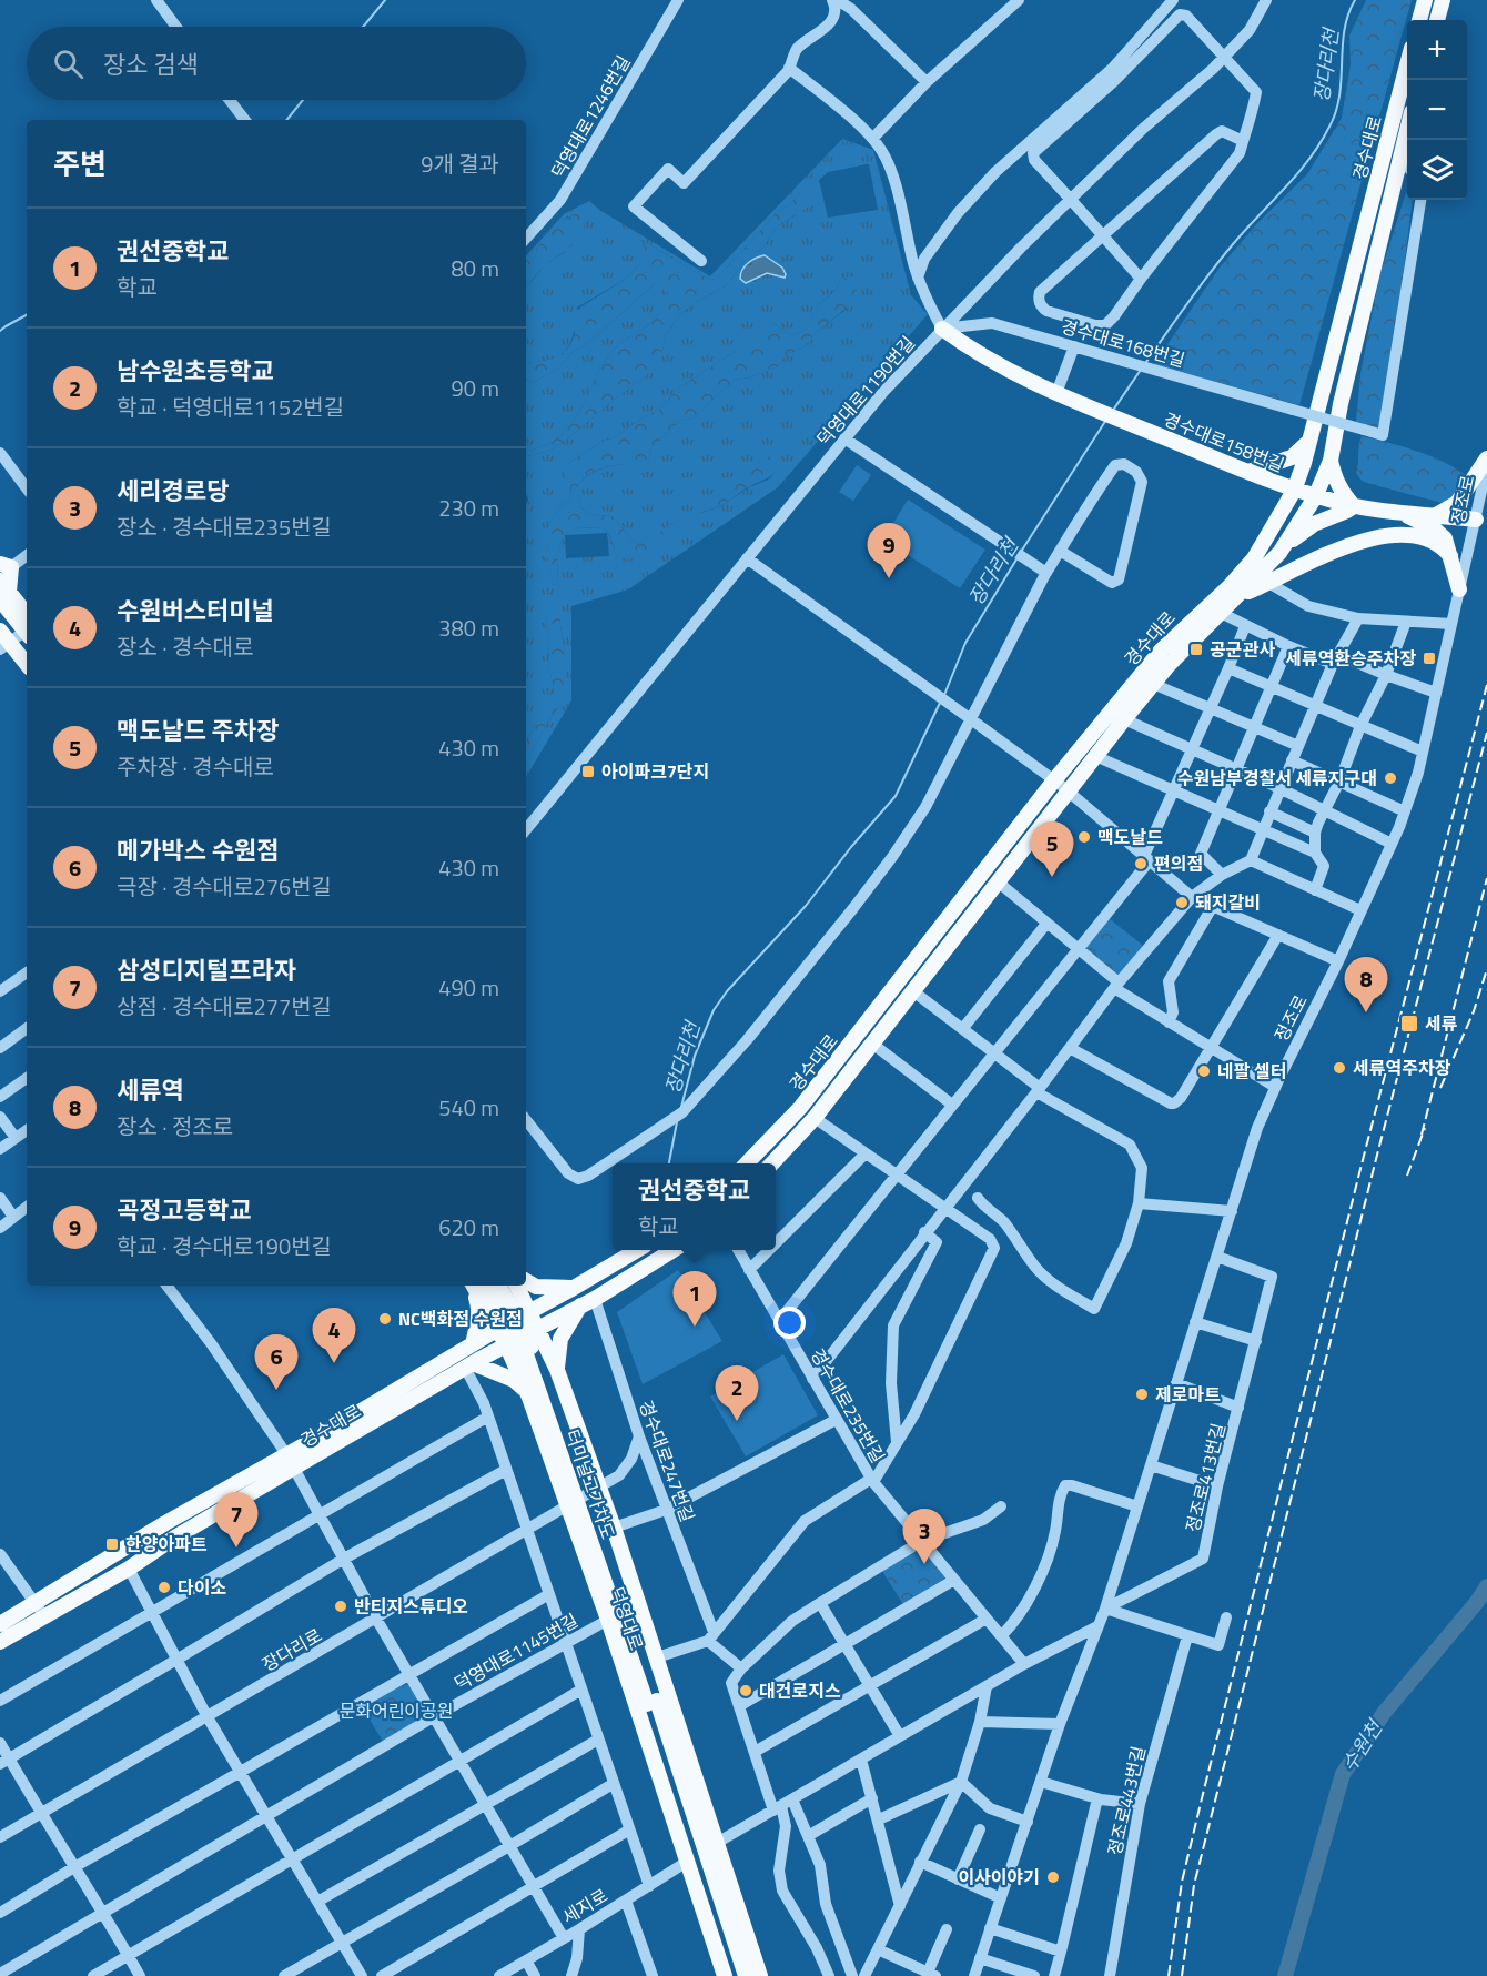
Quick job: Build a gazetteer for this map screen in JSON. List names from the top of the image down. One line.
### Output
{"streets":{"main road":["경수대로","경수대로158번길","터미널고가차도","덕영대로"],"street":["덕영대로1246번길","경수대로168번길","덕영대로1190번길","정조로","경수대로235번길","경수대로247번길","정조로413번길","장다리로","덕영대로1145번길","정조로443번길","세지로"]},"crossings":[["경수대로","경수대로158번길"],["경수대로","경수대로247번길"],["경수대로","덕영대로"],["경수대로168번길","덕영대로1190번길"],["경수대로158번길","정조로"],["정조로","정조로413번길"],["덕영대로","장다리로"],["덕영대로","덕영대로1145번길"],["덕영대로","세지로"]],"water":["장다리천","수원천"],"parks":["문화어린이공원"],"places":{"transit":["공군관사","세류역환승주차장","아이파크7단지","세류","한양아파트"],"other":["수원남부경찰서 세류지구대","맥도날드","편의점","돼지갈비","세류역주차장","네팔 셀터","NC백화점 수원점","제로마트","다이소","반티지스튜디오","대건로지스","이사이야기"]},"page":{"map_buttons":["+","−"],"search":"장소 검색","heading":["주변","9개 결과"],"list":[{"mark":"1","name":"권선중학교","note":"학교","value":"80 m"},{"mark":"2","name":"남수원초등학교","note":"학교 · 덕영대로1152번길","value":"90 m"},{"mark":"3","name":"세리경로당","note":"장소 · 경수대로235번길","value":"230 m"},{"mark":"4","name":"수원버스터미널","note":"장소 · 경수대로","value":"380 m"},{"mark":"5","name":"맥도날드 주차장","note":"주차장 · 경수대로","value":"430 m"},{"mark":"6","name":"메가박스 수원점","note":"극장 · 경수대로276번길","value":"430 m"},{"mark":"7","name":"삼성디지털프라자","note":"상점 · 경수대로277번길","value":"490 m"},{"mark":"8","name":"세류역","note":"장소 · 정조로","value":"540 m"},{"mark":"9","name":"곡정고등학교","note":"학교 · 경수대로190번길","value":"620 m"}],"pins":["9","5","8","1","4","6","2","7","3"],"popup":["권선중학교","학교"]}}
